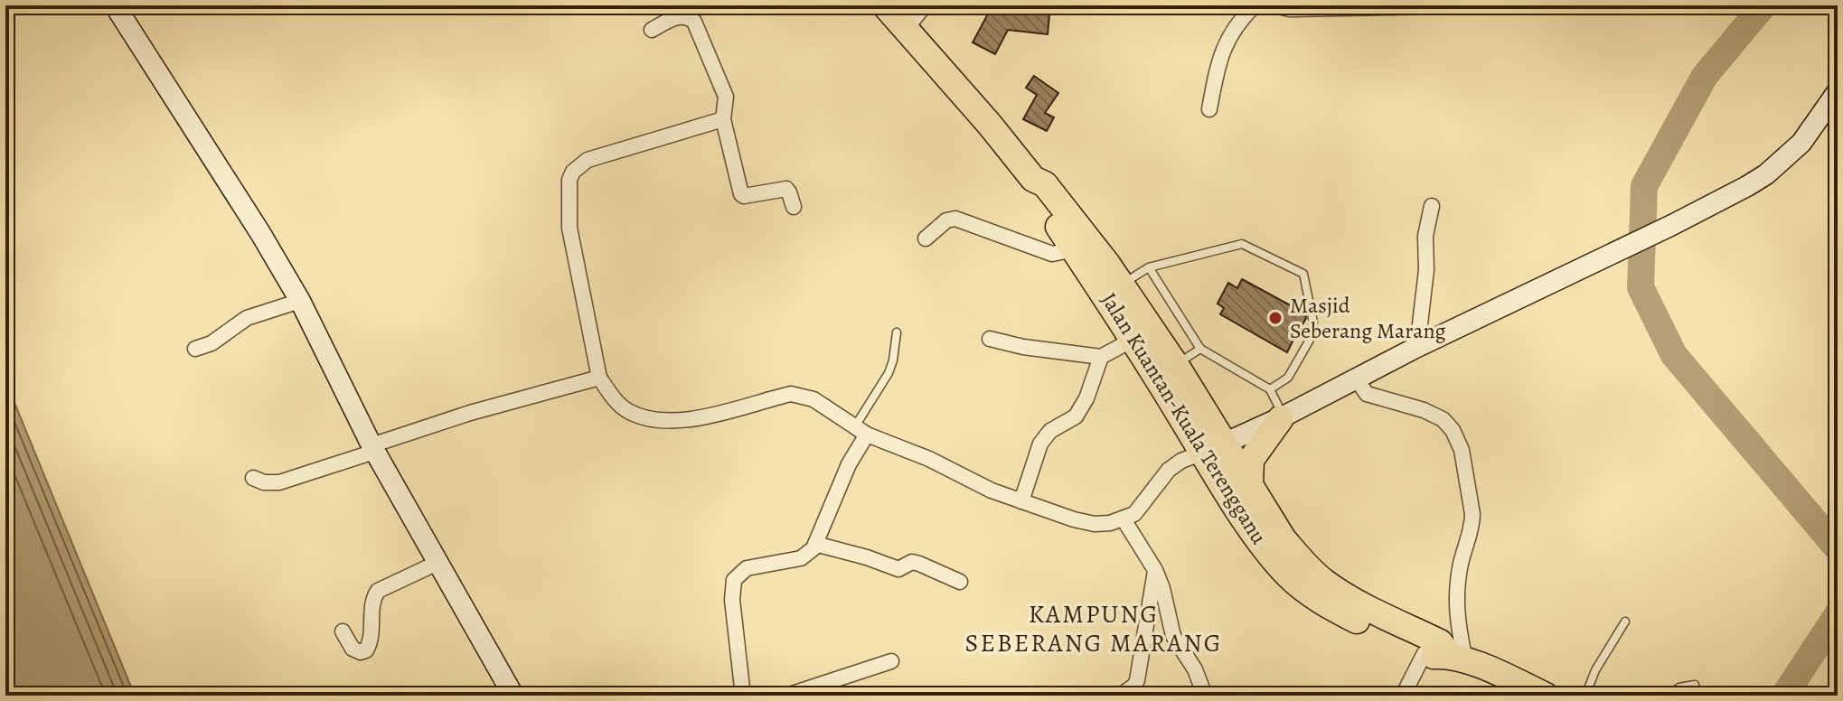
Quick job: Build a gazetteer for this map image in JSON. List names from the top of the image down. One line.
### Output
{"streets":{"highway":["Jalan Kuantan-Kuala Terengganu"]},"districts":["KAMPUNG SEBERANG MARANG"],"places":["Masjid Seberang Marang"]}
